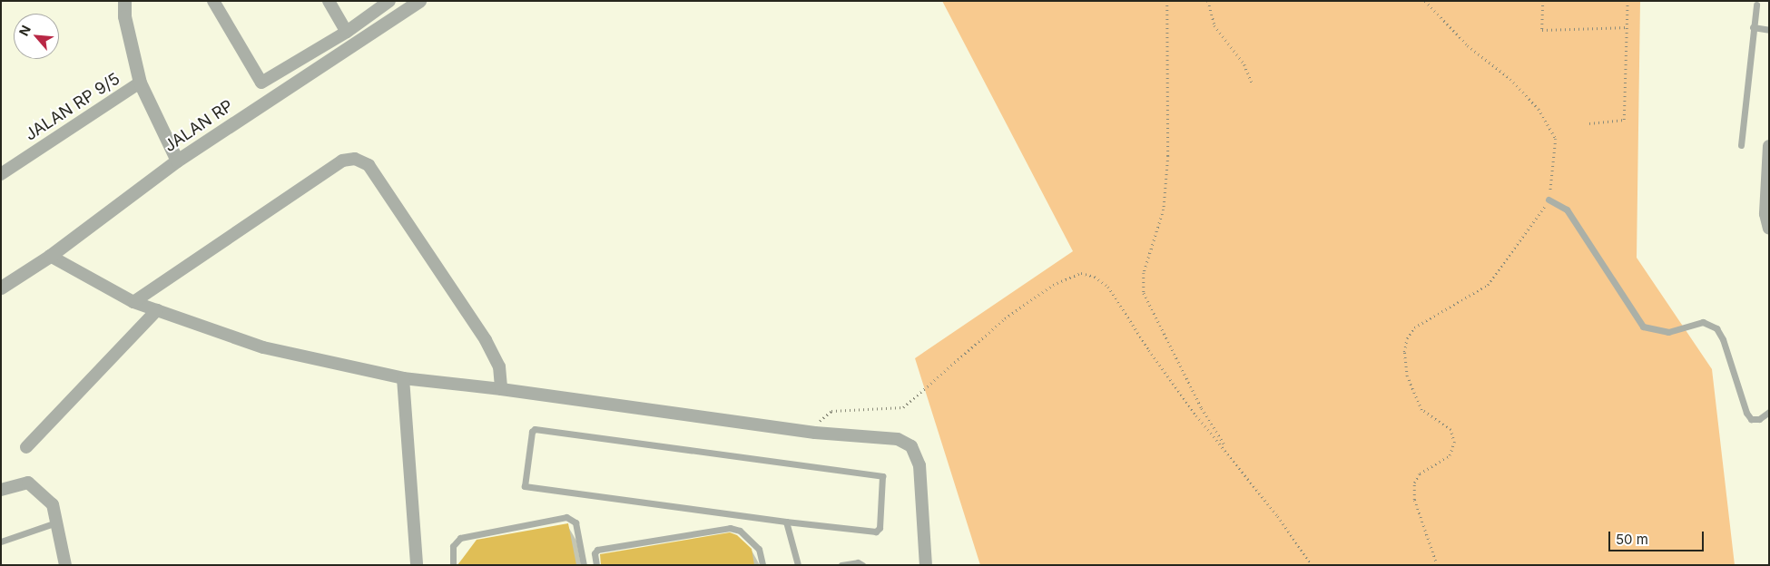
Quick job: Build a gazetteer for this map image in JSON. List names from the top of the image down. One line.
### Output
{"streets":{"street":["JALAN RP 9/5","JALAN RP"]},"scale_bar":"50 m","north":"top left"}
